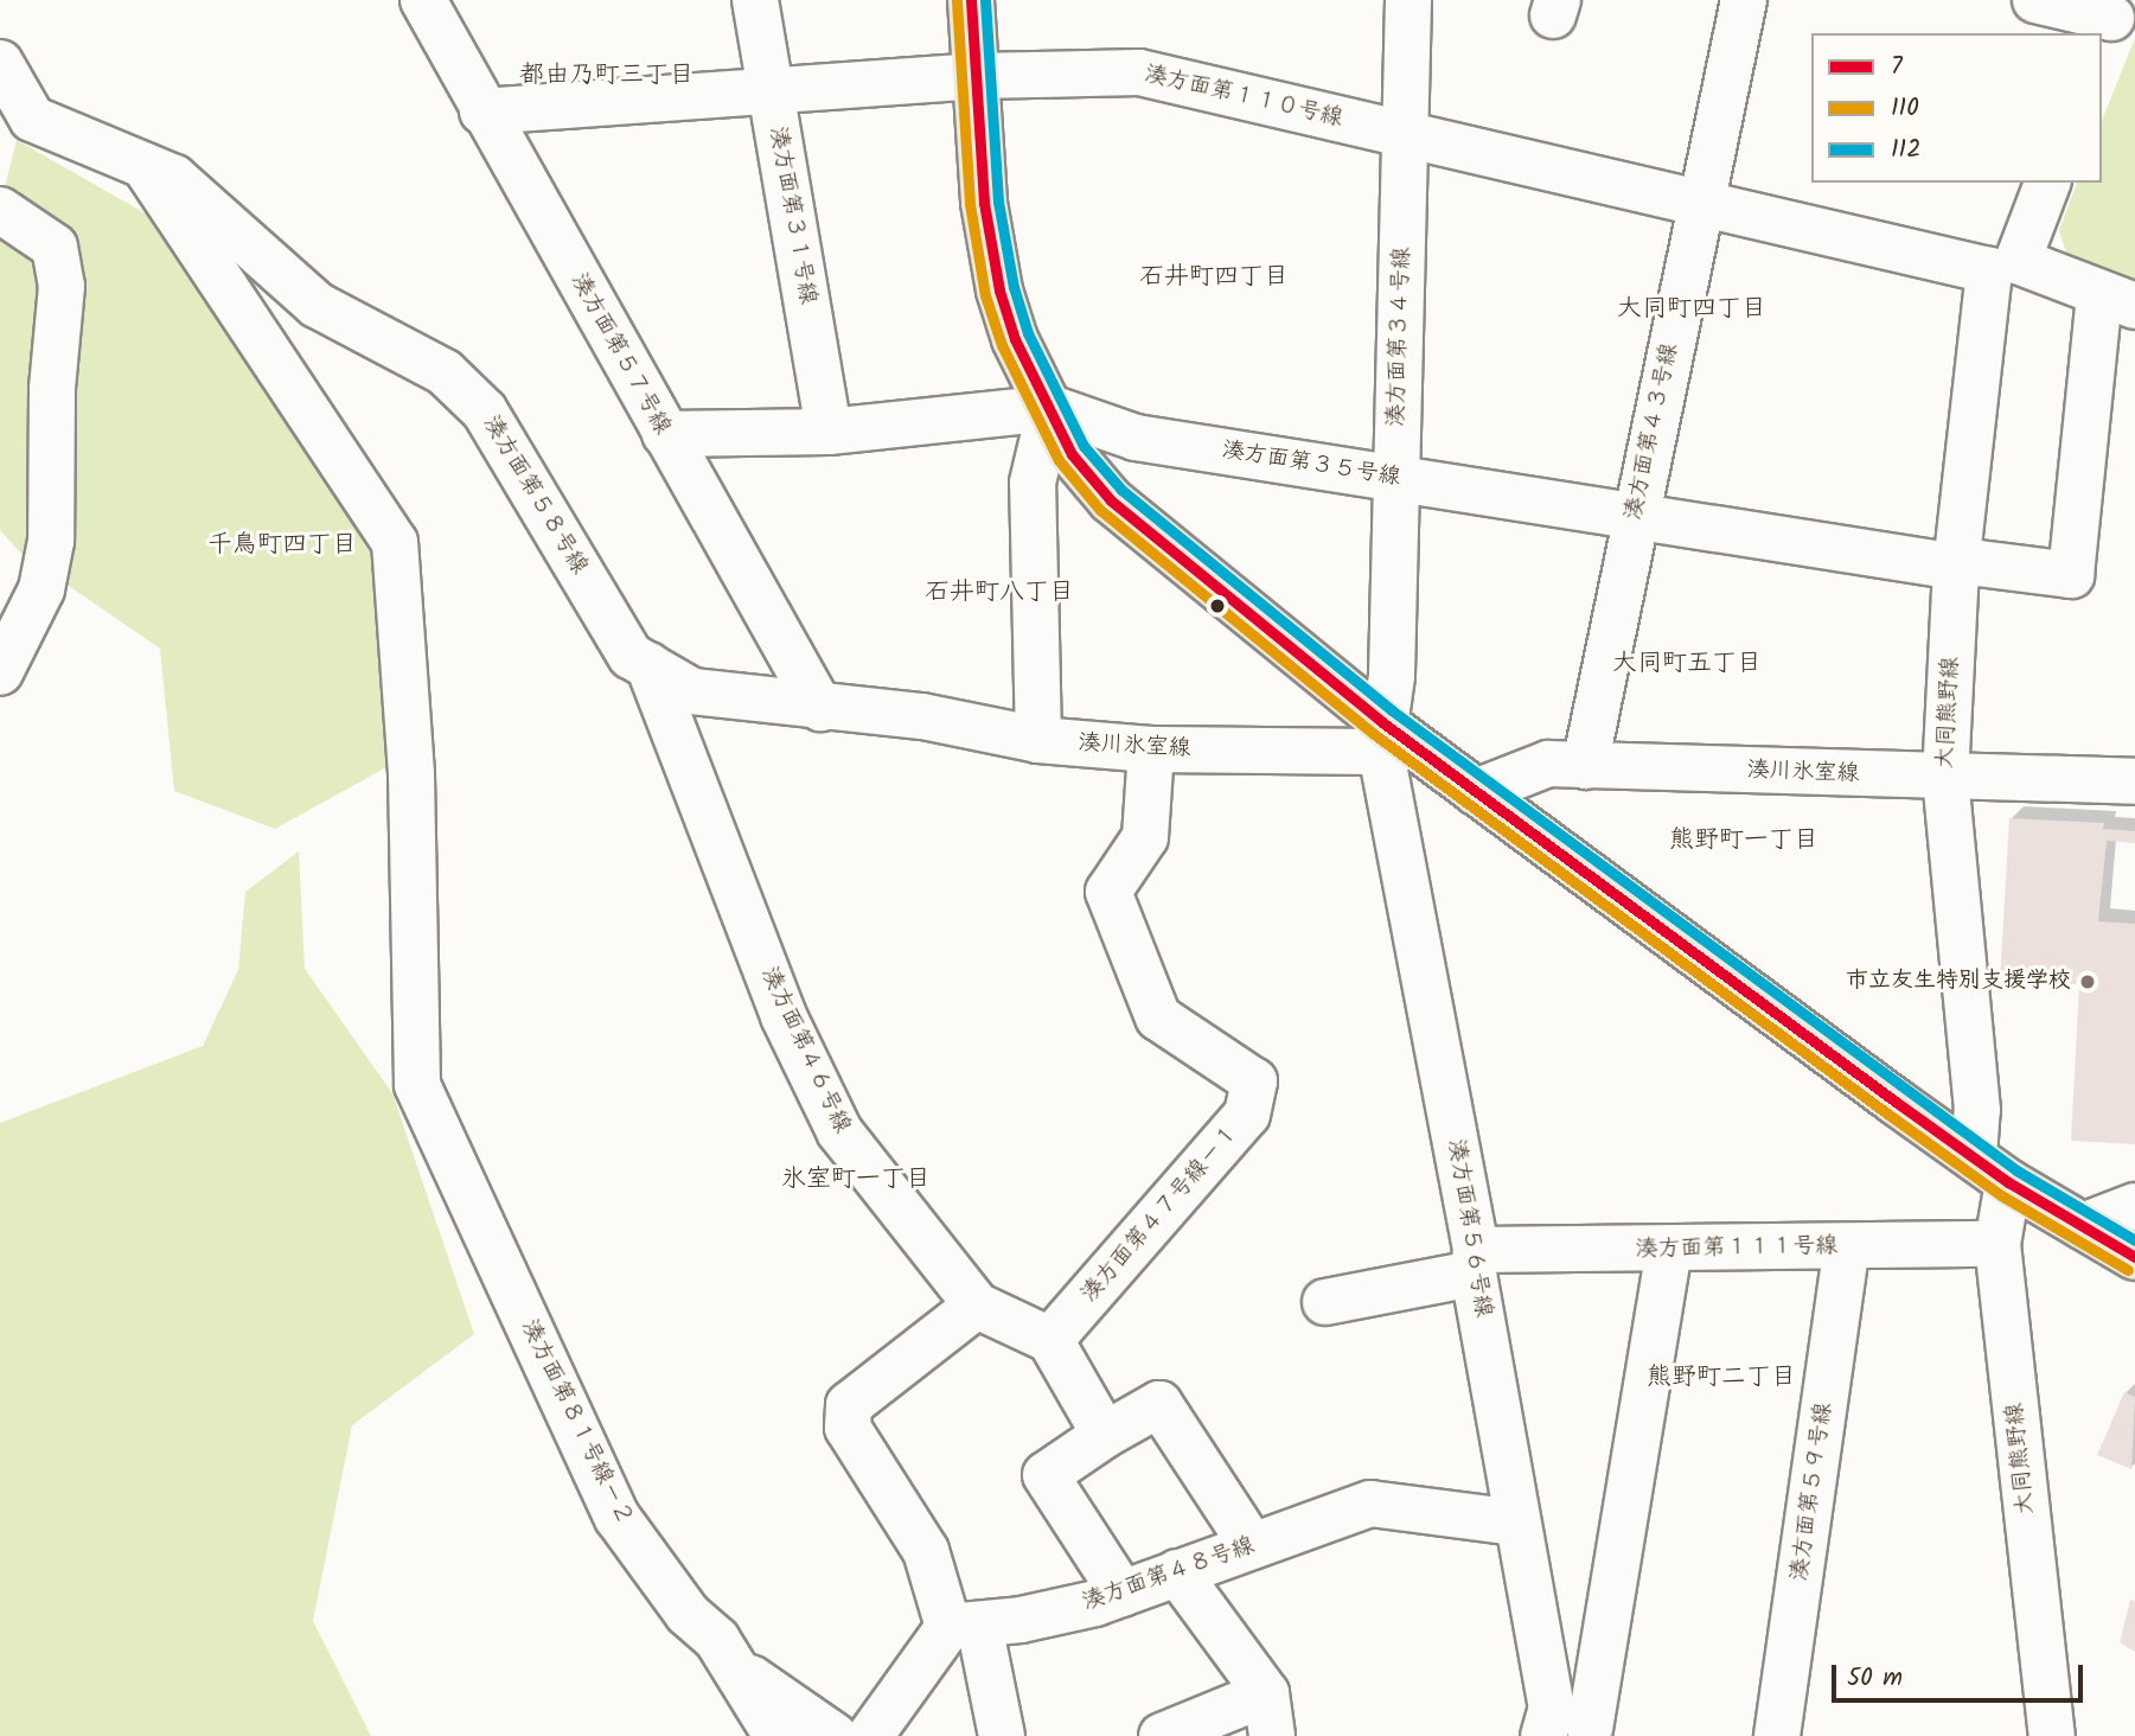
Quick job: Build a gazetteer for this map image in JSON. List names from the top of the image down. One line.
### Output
{"streets":{"street":["湊方面第１１０号線","湊方面第３１号線","湊方面第３４号線","湊方面第５７号線","湊方面第４３号線","湊方面第３５号線","湊方面第５８号線","大同熊野線","湊川氷室線","湊方面第４６号線","湊方面第４７号線－１","湊方面第５６号線","湊方面第１１１号線","湊方面第８１号線－２","湊方面第５９号線","湊方面第４８号線"]},"crossings":[["湊方面第１１０号線","湊方面第３１号線"],["湊方面第１１０号線","湊方面第３４号線"],["湊方面第１１０号線","湊方面第５７号線"],["湊方面第１１０号線","湊方面第４３号線"],["湊方面第１１０号線","湊方面第３５号線"],["湊方面第１１０号線","大同熊野線"],["湊方面第３１号線","湊方面第３５号線"],["湊方面第３４号線","湊方面第３５号線"],["湊方面第３４号線","湊川氷室線"],["湊方面第３４号線","湊方面第５６号線"],["湊方面第５７号線","湊方面第３５号線"],["湊方面第５７号線","湊方面第５８号線"],["湊方面第４３号線","湊方面第３５号線"],["湊方面第４３号線","湊川氷室線"],["湊方面第３５号線","大同熊野線"],["湊方面第５８号線","湊川氷室線"],["湊方面第５８号線","湊方面第４６号線"],["湊方面第５８号線","湊方面第８１号線－２"],["大同熊野線","湊川氷室線"],["大同熊野線","湊方面第１１１号線"],["湊川氷室線","湊方面第４７号線－１"],["湊川氷室線","湊方面第５６号線"],["湊方面第４６号線","湊方面第４７号線－１"],["湊方面第５６号線","湊方面第１１１号線"],["湊方面第５６号線","湊方面第４８号線"],["湊方面第１１１号線","湊方面第５９号線"]],"districts":["都由乃町三丁目","石井町四丁目","大同町四丁目","千鳥町四丁目","石井町八丁目","大同町五丁目","熊野町一丁目","氷室町一丁目","熊野町二丁目"],"places":["市立友生特別支援学校"],"lines":["transit line 7","transit line 112","transit line 110"],"legend":["7","110","112"],"scale_bar":"50 m"}
